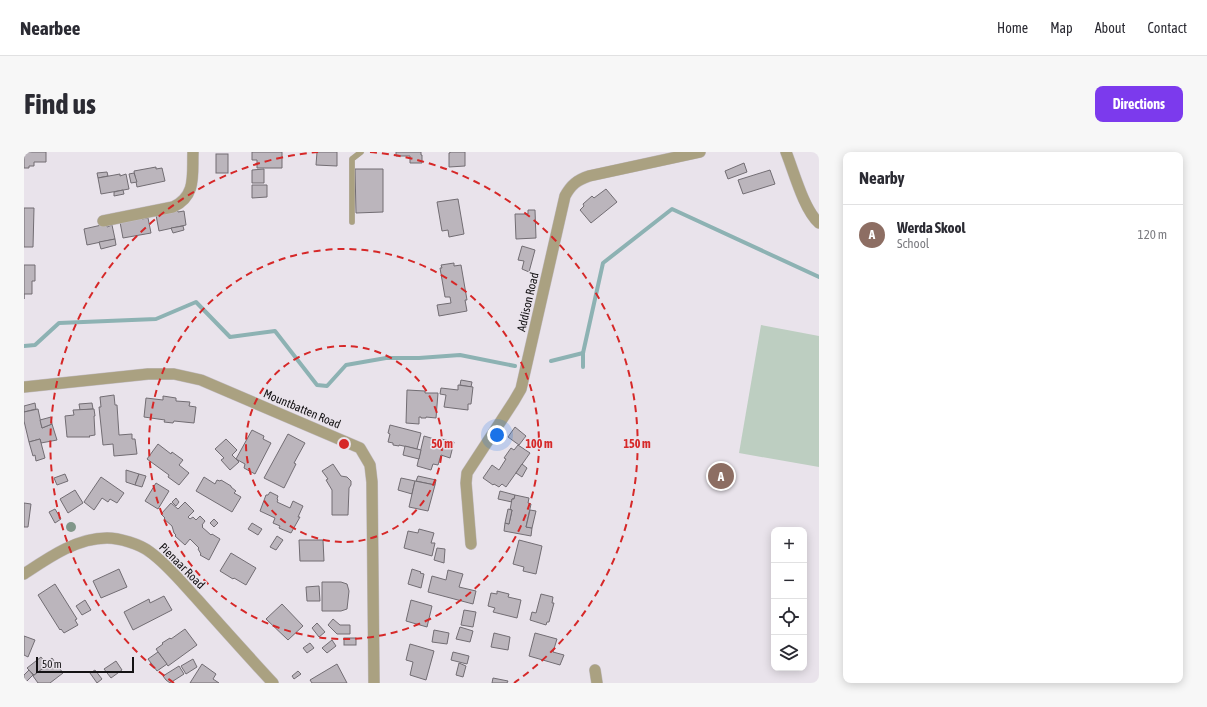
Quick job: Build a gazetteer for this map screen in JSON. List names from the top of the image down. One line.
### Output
{"streets":{"street":["Addison Road","Mountbatten Road","Pienaar Road"]},"scale_bar":"50 m","page":{"header":"Nearbee","nav":["Home","Map","About","Contact"],"buttons":"Directions","title":"Find us","heading":"Nearby","list":[{"mark":"A","name":"Werda Skool","note":"School","value":"120 m"}],"pins":"A","map_buttons":["+","−"],"scale":"50 m"},"rings":["50 m","100 m","150 m"]}
